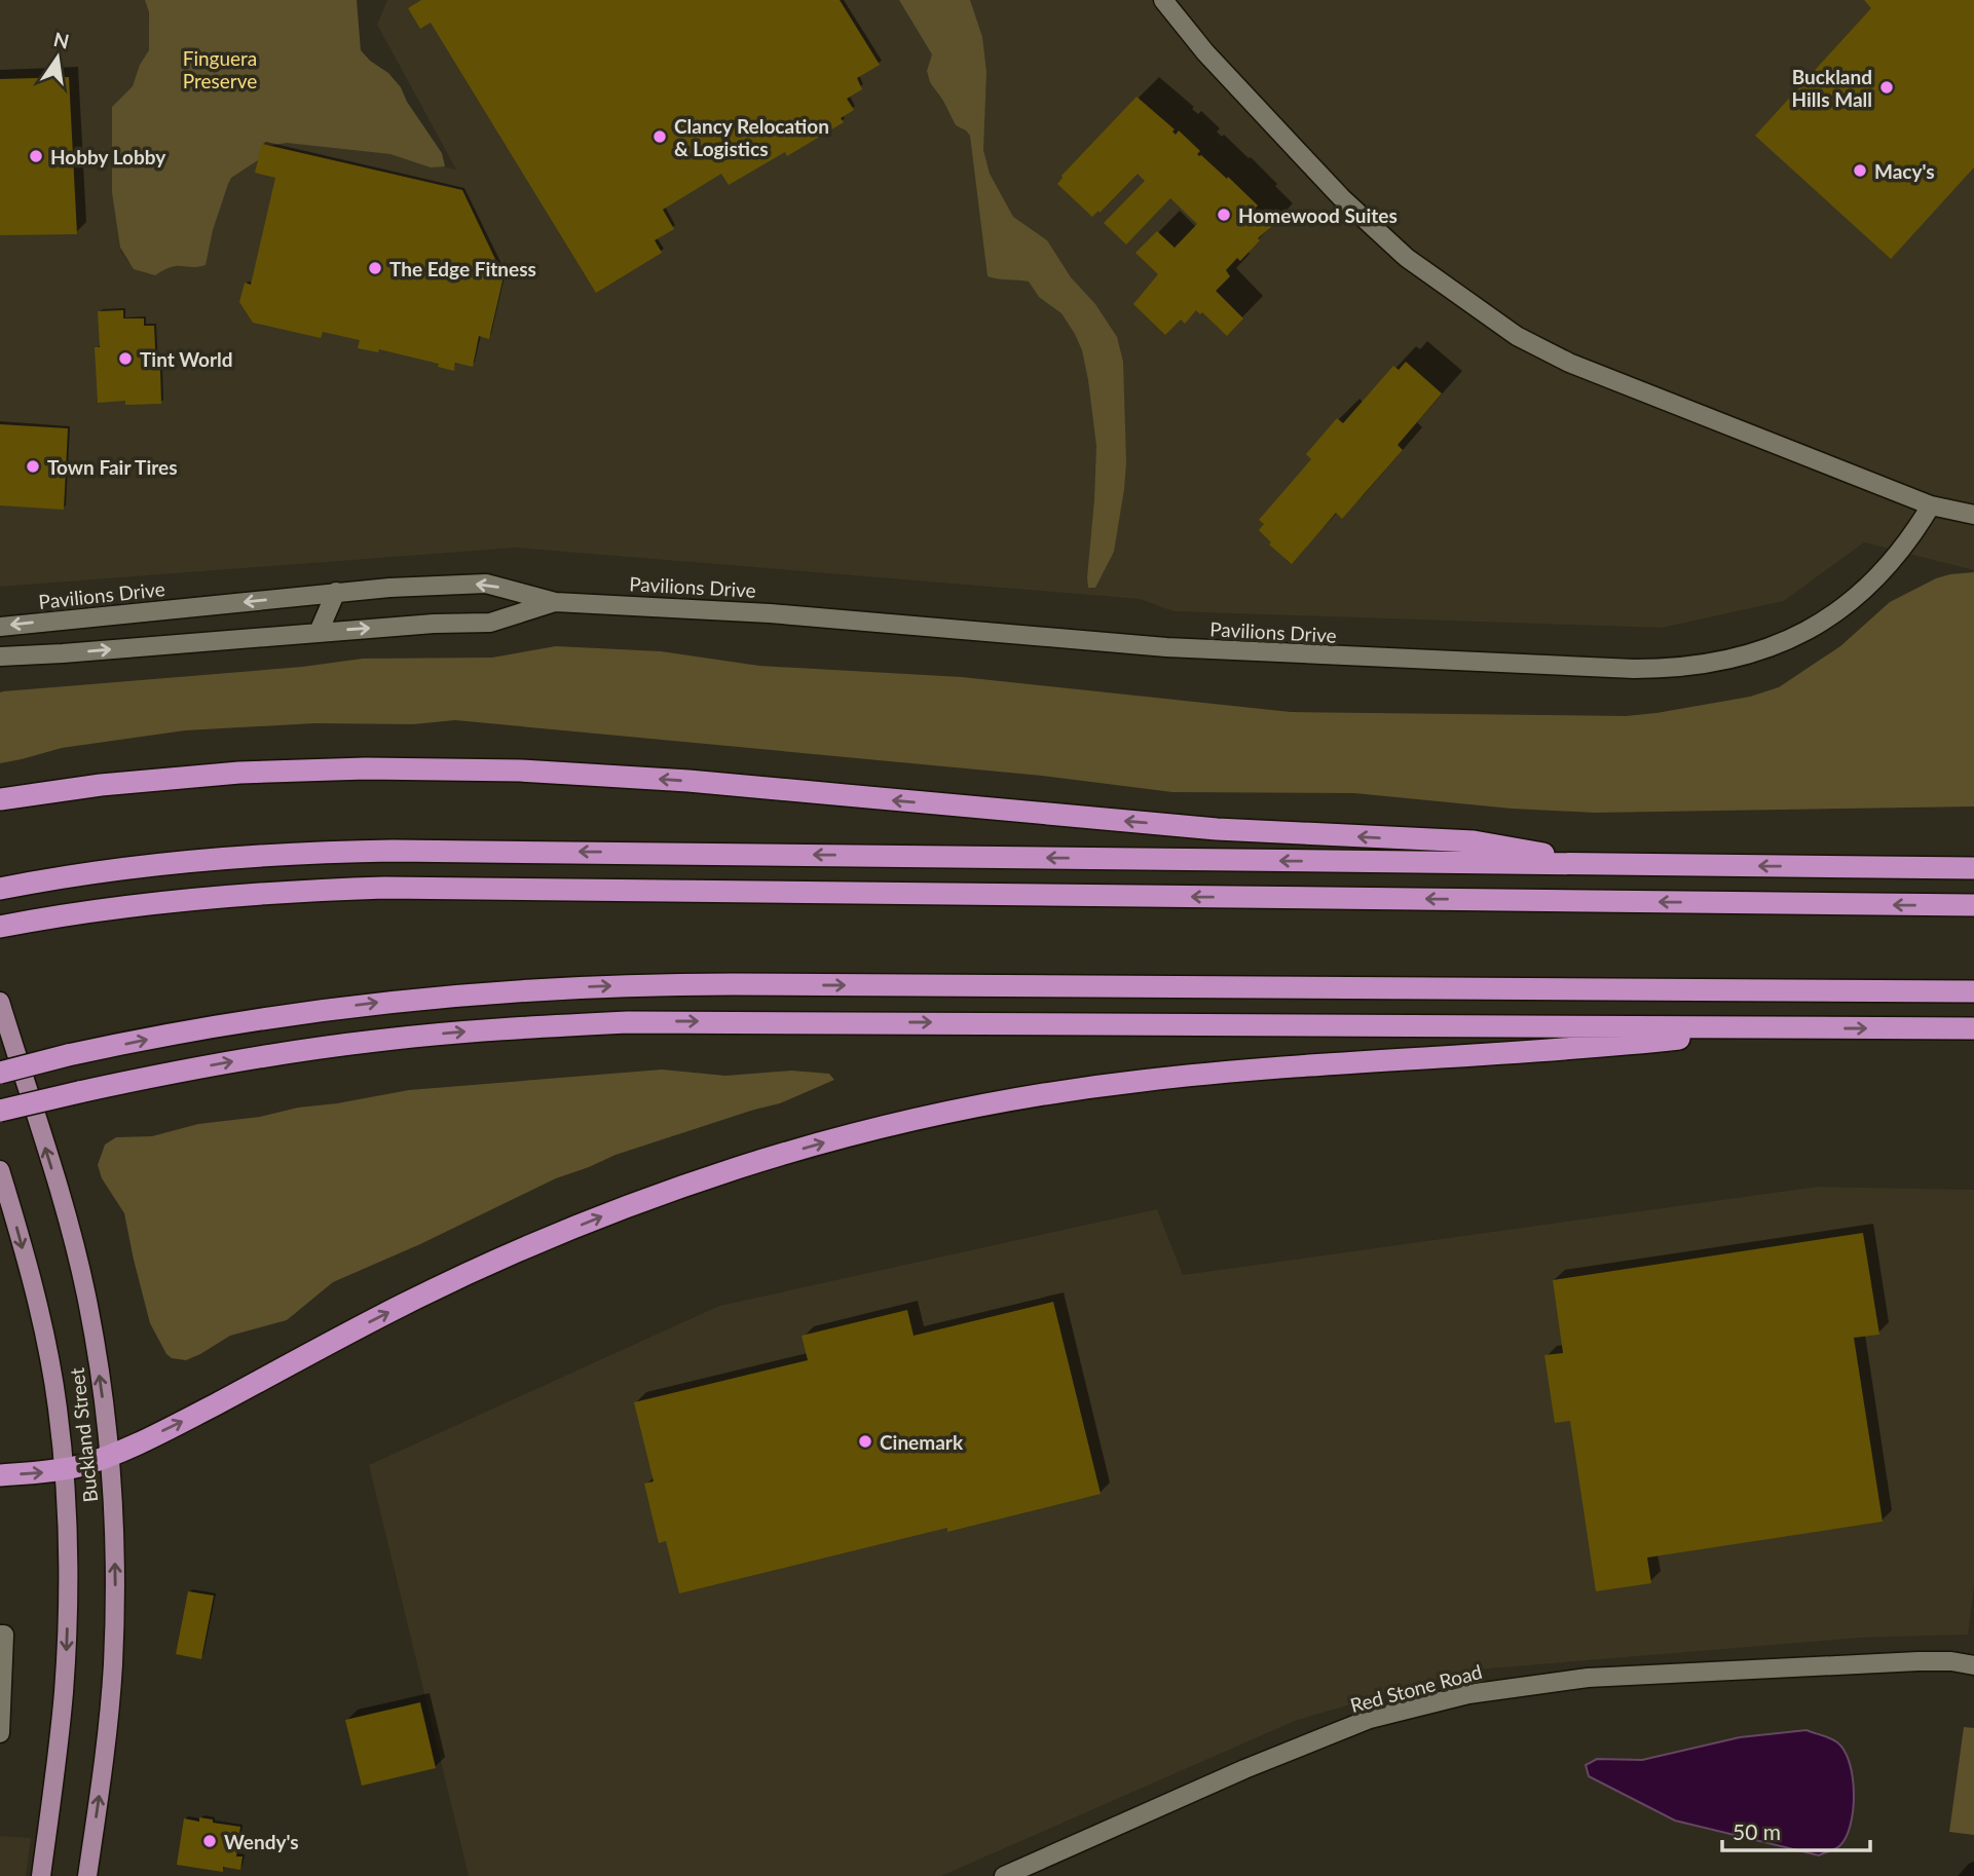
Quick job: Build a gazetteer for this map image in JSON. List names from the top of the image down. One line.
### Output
{"streets":{"main road":["Buckland Street"],"street":["Pavilions Drive","Red Stone Road"]},"parks":["Finguera Preserve"],"places":["Buckland Hills Mall","Clancy Relocation & Logistics","Hobby Lobby","Macy's","Homewood Suites","The Edge Fitness","Tint World","Town Fair Tires","Cinemark","Wendy's"],"scale_bar":"50 m","north":"top"}
